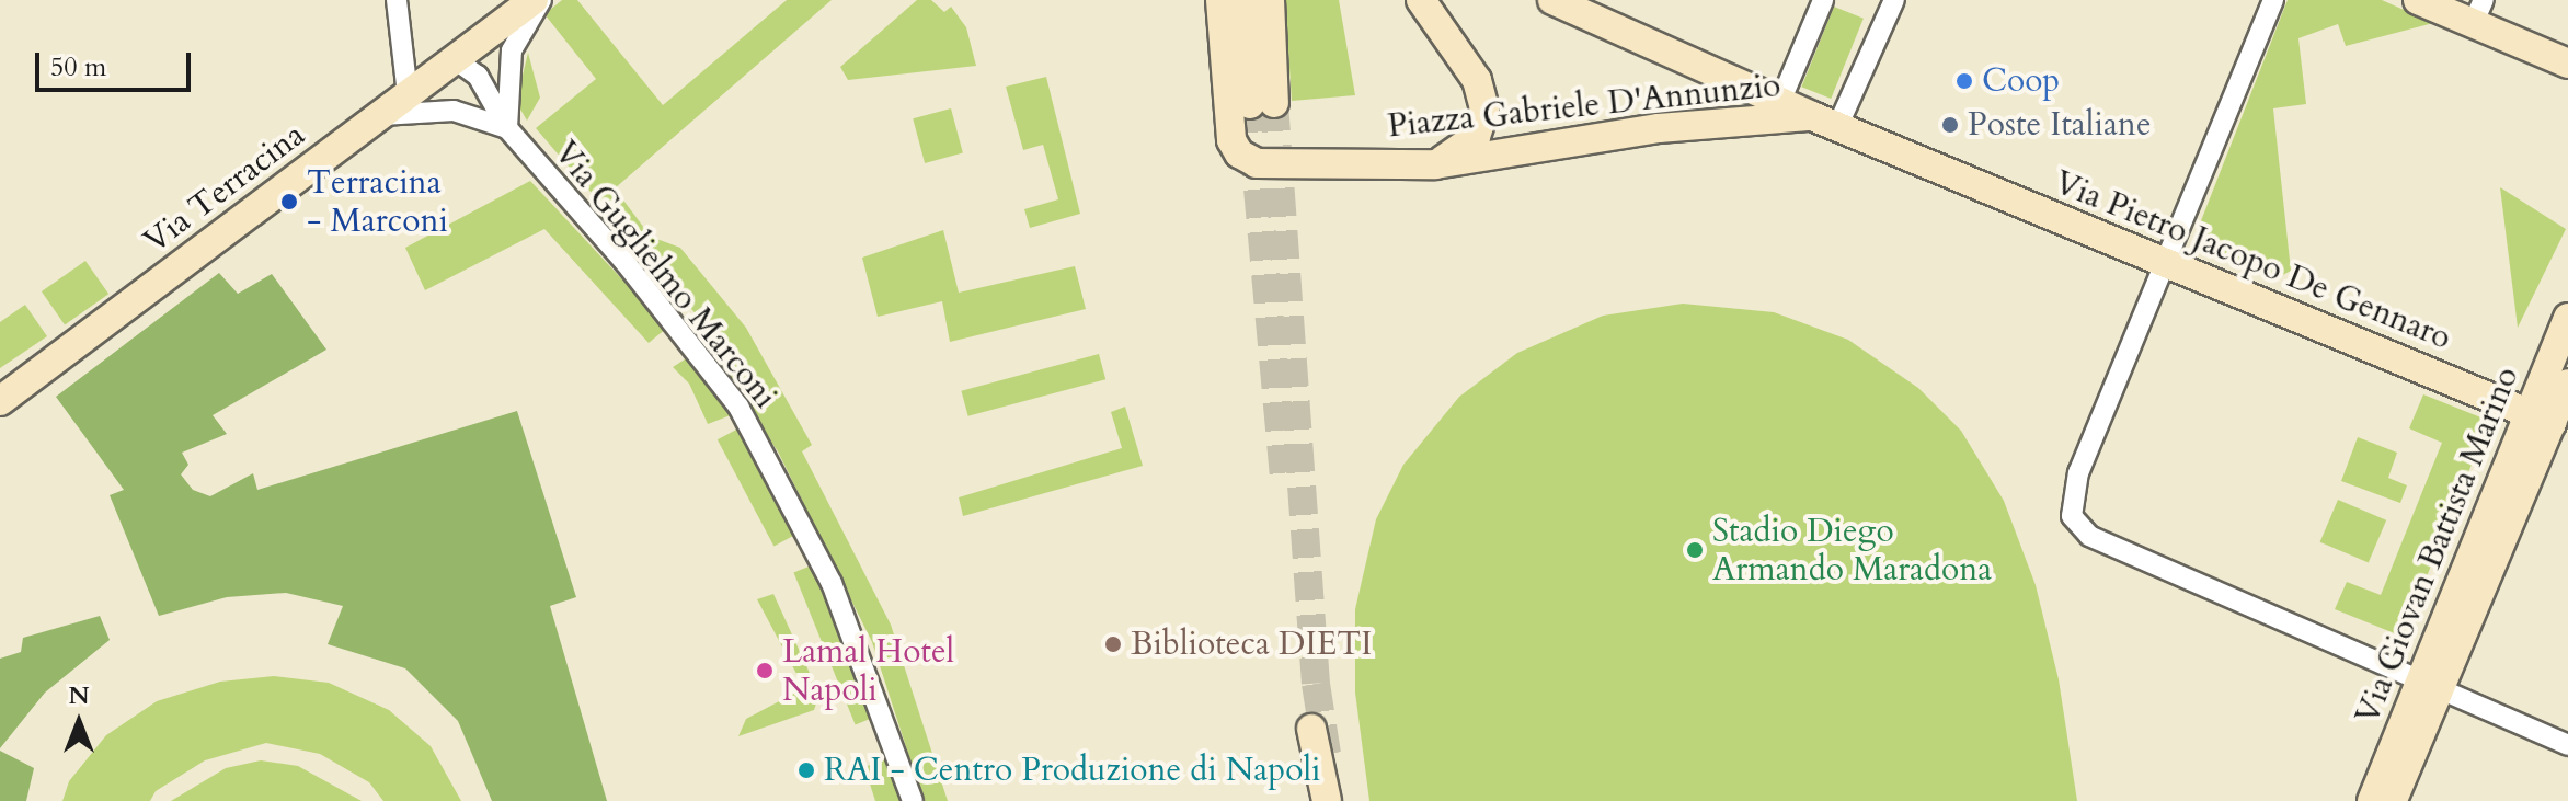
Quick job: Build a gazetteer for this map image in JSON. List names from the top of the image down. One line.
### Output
{"streets":{"main road":["Piazza Gabriele D'Annunzio","Via Terracina","Via Pietro Jacopo De Gennaro","Via Giovan Battista Marino"],"street":["Via Guglielmo Marconi"]},"crossings":[["Piazza Gabriele D'Annunzio","Via Pietro Jacopo De Gennaro"],["Via Terracina","Via Guglielmo Marconi"],["Via Pietro Jacopo De Gennaro","Via Giovan Battista Marino"]],"places":["Coop","Poste Italiane","Terracina - Marconi","Stadio Diego Armando Maradona","Biblioteca DIETI","Lamal Hotel Napoli","RAI - Centro Produzione di Napoli"],"scale_bar":"50 m","north":"top"}
